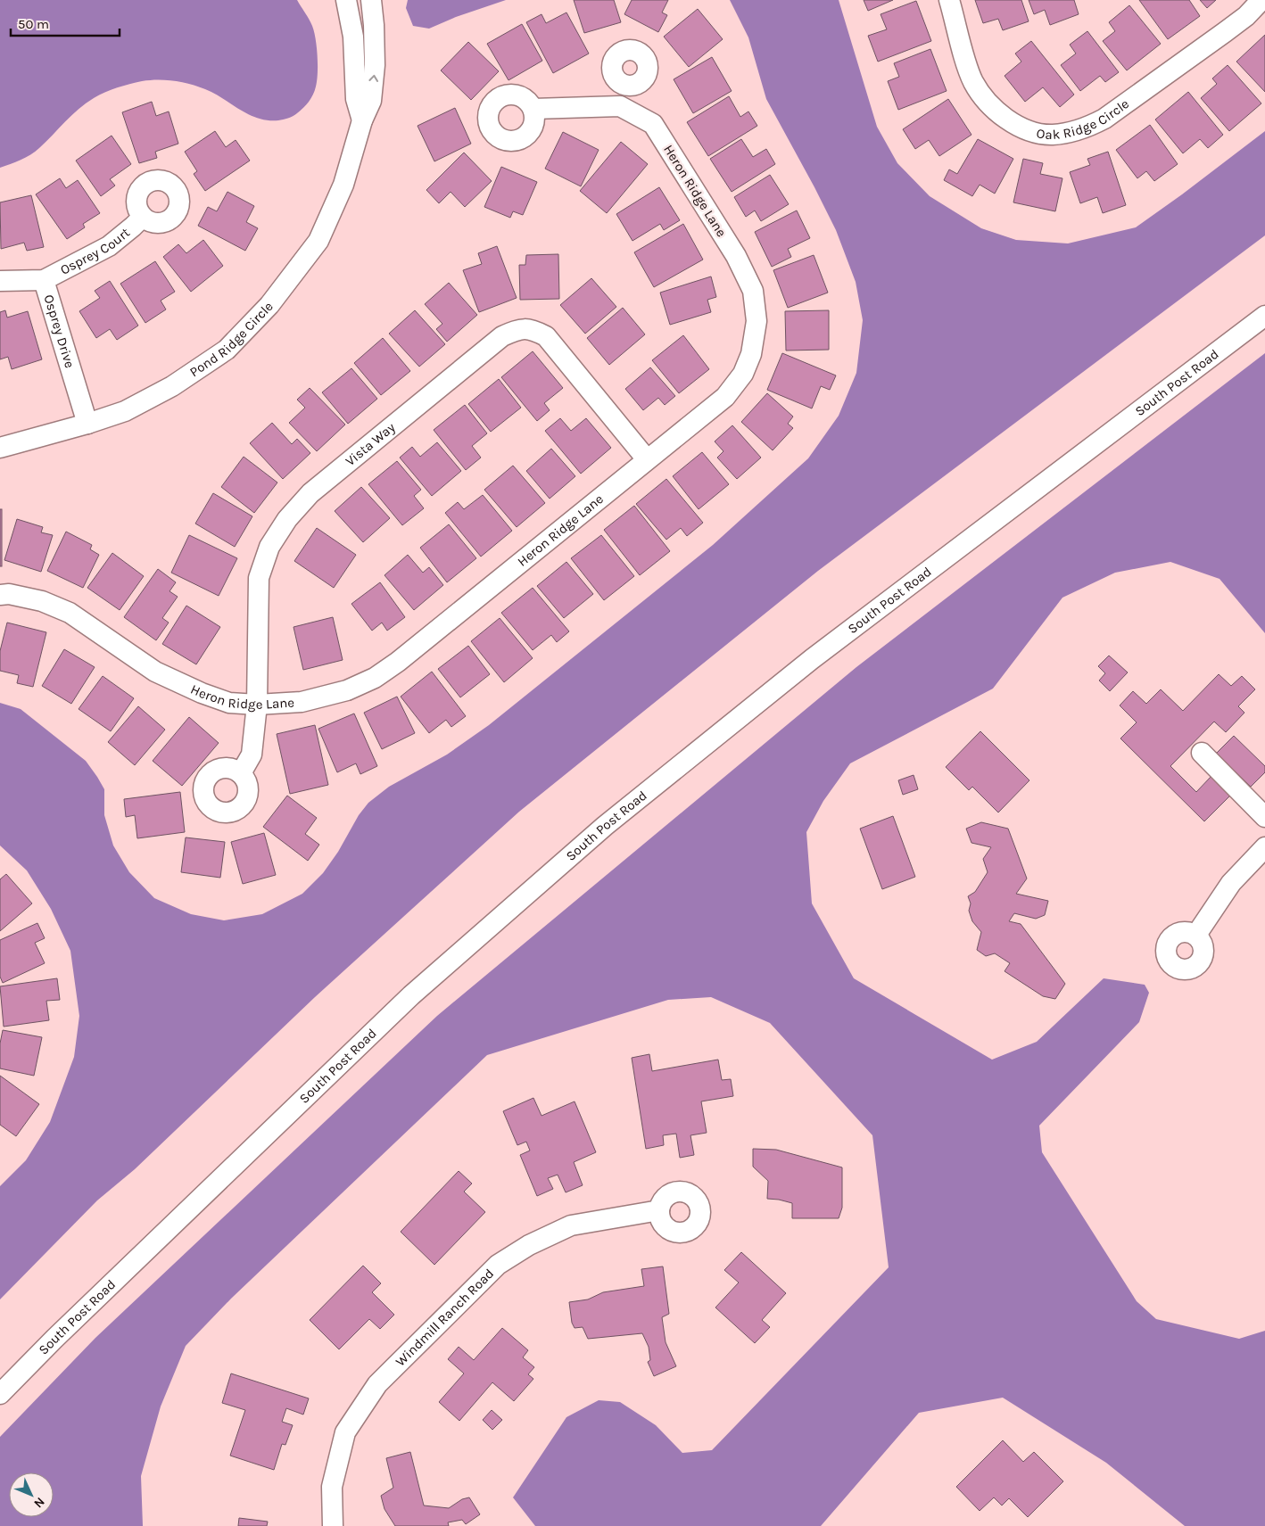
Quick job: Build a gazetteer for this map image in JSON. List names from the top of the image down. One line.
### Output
{"streets":{"street":["Oak Ridge Circle","Heron Ridge Lane","Osprey Court","Osprey Drive","Pond Ridge Circle","South Post Road","Vista Way","Windmill Ranch Road"]},"crossings":[["Heron Ridge Lane","Vista Way"],["Osprey Court","Osprey Drive"],["Osprey Drive","Pond Ridge Circle"]],"scale_bar":"50 m","north":"bottom right"}
